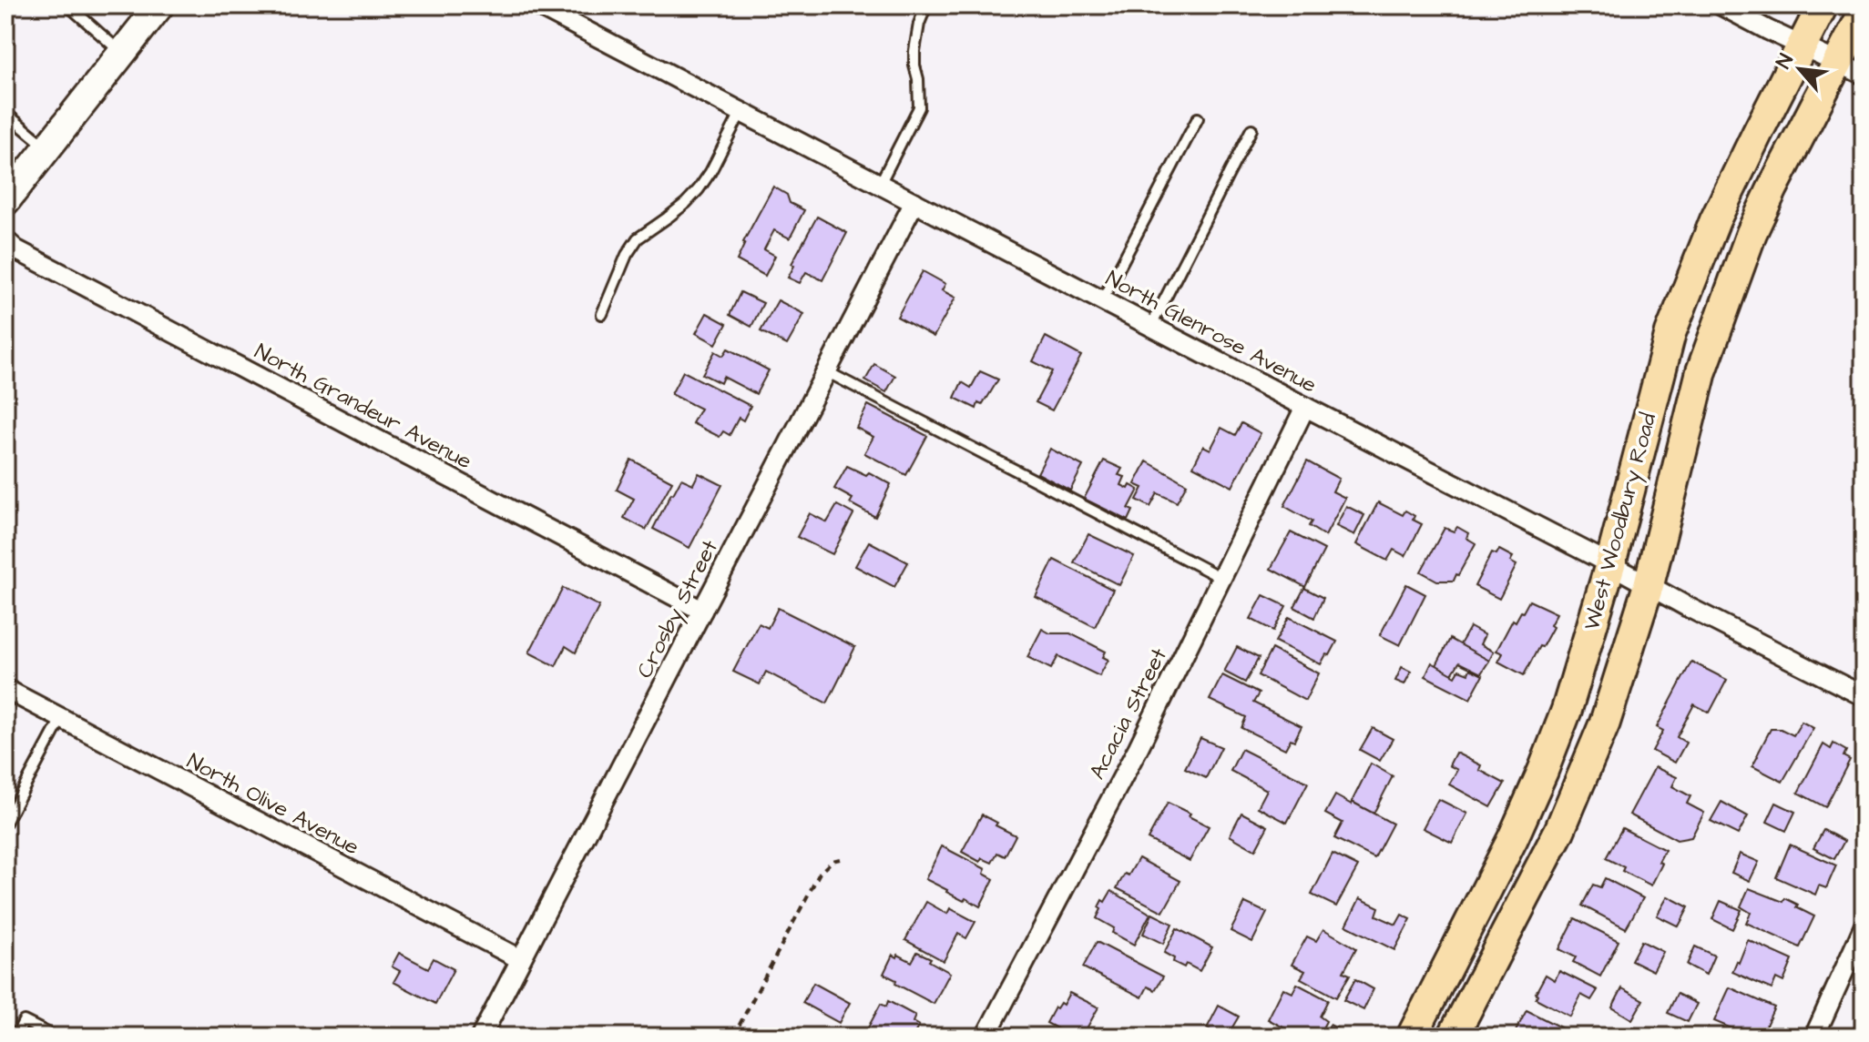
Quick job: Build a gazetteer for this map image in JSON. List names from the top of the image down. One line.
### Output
{"streets":{"main road":["West Woodbury Road"],"street":["North Glenrose Avenue","North Grandeur Avenue","Crosby Street","Acacia Street","North Olive Avenue"]},"crossings":[["North Glenrose Avenue","West Woodbury Road"],["North Glenrose Avenue","Crosby Street"],["North Glenrose Avenue","Acacia Street"],["North Grandeur Avenue","Crosby Street"],["Crosby Street","North Olive Avenue"]],"north":"top left"}
